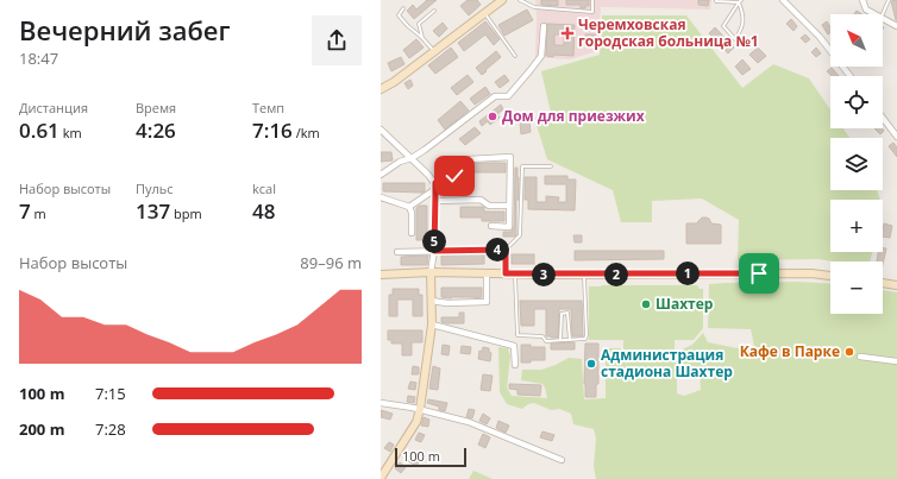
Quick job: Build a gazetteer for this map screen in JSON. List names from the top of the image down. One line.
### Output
{"places":{"health":["Черемховская городская больница №1"],"other":["Дом для приезжих","Шахтер","Кафе в Парке","Администрация стадиона Шахтер"]},"scale_bar":"100 m","north":"top left","page":{"heading":["Вечерний забег","18:47"],"map_buttons":["+","−"],"stats":[["Дистанция","0.61 km"],["Время","4:26"],["Темп","7:16 /km"],["Набор высоты","7 m"],["Пульс","137 bpm"],["kcal","48"]],"pins":["5","4","1","2","3"],"chart":["Набор высоты","89–96 m"],"list":[{"name":"100 m","note":"7:15"},{"name":"200 m","note":"7:28"}],"scale":"100 m"}}
